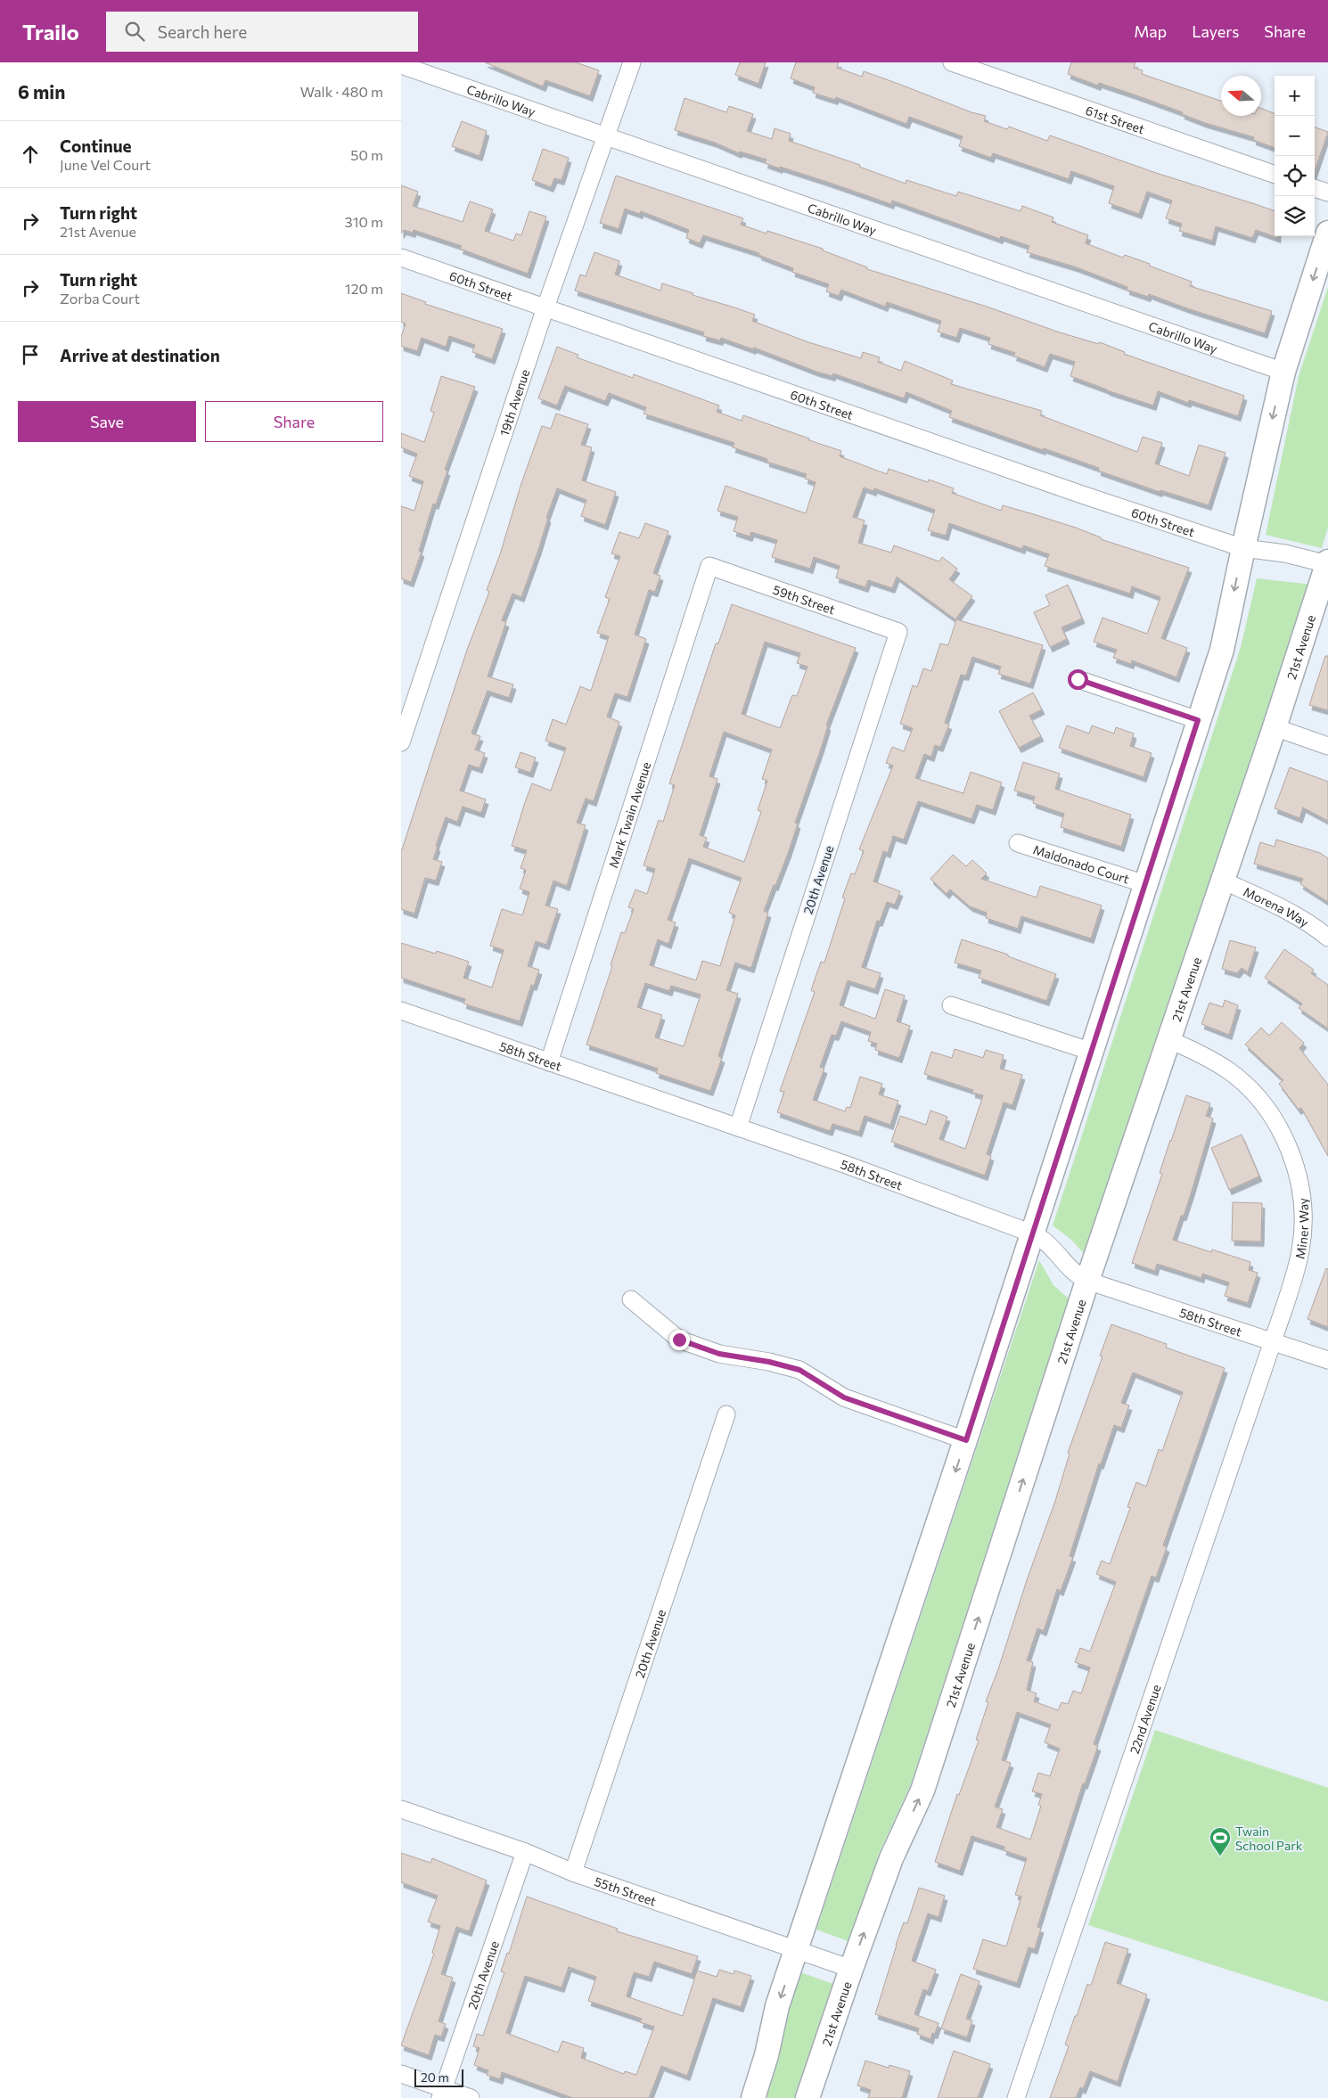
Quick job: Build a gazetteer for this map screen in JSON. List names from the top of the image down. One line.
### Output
{"streets":{"street":["Cabrillo Way","61st Street","60th Street","19th Avenue","59th Street","21st Avenue","Mark Twain Avenue","Maldonado Court","20th Avenue","Morena Way","58th Street","Miner Way","22nd Avenue","55th Street"]},"crossings":[["Cabrillo Way","19th Avenue"],["60th Street","19th Avenue"],["60th Street","21st Avenue"],["59th Street","Mark Twain Avenue"],["59th Street","20th Avenue"],["21st Avenue","Morena Way"],["21st Avenue","58th Street"],["21st Avenue","Miner Way"],["21st Avenue","55th Street"],["Mark Twain Avenue","58th Street"],["20th Avenue","58th Street"],["20th Avenue","55th Street"],["58th Street","Miner Way"],["58th Street","22nd Avenue"],["Miner Way","22nd Avenue"]],"places":{"sports":["Twain School Park"]},"scale_bar":"20 m","north":"left","page":{"header":"Trailo","search":"Search here","nav":["Map","Layers","Share"],"heading":["6 min","Walk · 480 m"],"map_buttons":["+","−"],"list":[["Continue","June Vel Court","50 m"],["Turn right","21st Avenue","310 m"],["Turn right","Zorba Court","120 m"],"Arrive at destination"],"buttons":["Save","Share"],"scale":"20 m"}}
